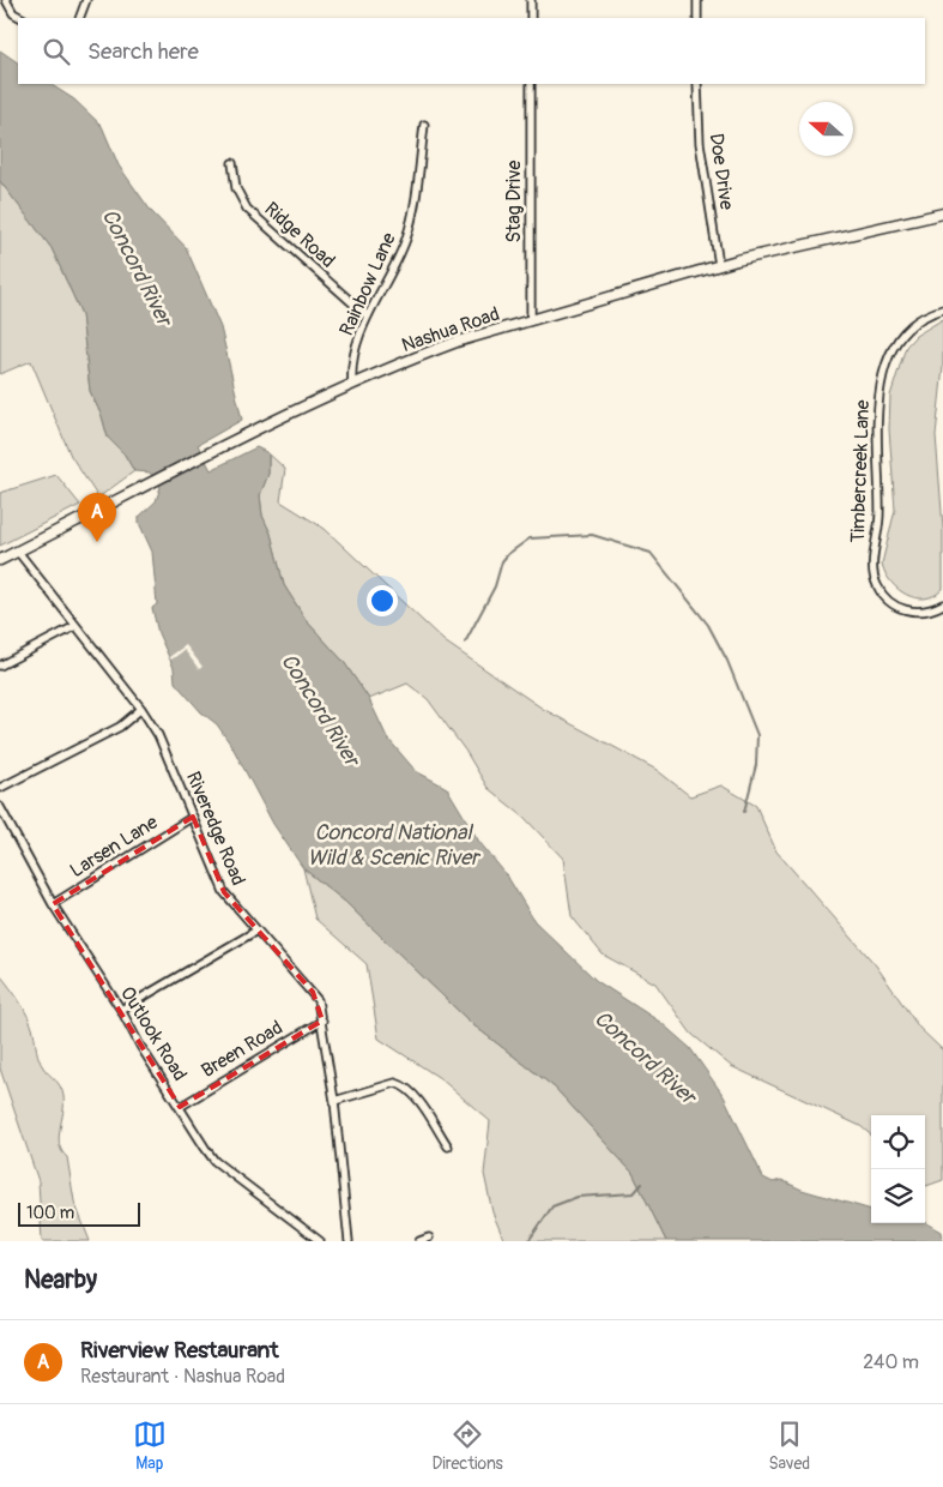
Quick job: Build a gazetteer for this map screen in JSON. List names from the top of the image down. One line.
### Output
{"streets":{"main road":["Nashua Road"],"street":["Doe Drive","Stag Drive","Ridge Road","Rainbow Lane","Timbercreek Lane","Riveredge Road","Larsen Lane","Outlook Road","Breen Road"]},"crossings":[["Doe Drive","Nashua Road"],["Stag Drive","Nashua Road"],["Ridge Road","Rainbow Lane"],["Rainbow Lane","Nashua Road"],["Nashua Road","Riveredge Road"],["Riveredge Road","Larsen Lane"],["Riveredge Road","Breen Road"],["Larsen Lane","Outlook Road"],["Outlook Road","Breen Road"]],"water":["Concord River","Concord National Wild & Scenic River"],"scale_bar":"100 m","north":"left","page":{"search":"Search here","pins":"A","scale":"100 m","heading":"Nearby","list":[{"mark":"A","name":"Riverview Restaurant","note":"Restaurant · Nashua Road","value":"240 m"}],"nav":["Map","Directions","Saved"]}}
